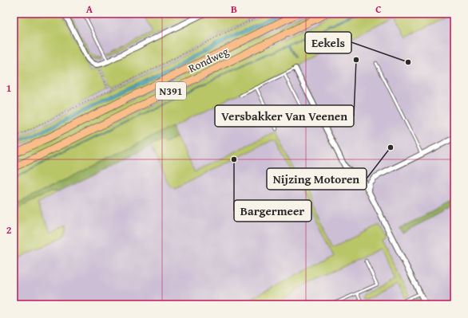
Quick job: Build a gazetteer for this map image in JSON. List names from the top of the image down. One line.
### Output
{"streets":{"main road":["Rondweg","N391"]},"places":["Versbakker Van Veenen","Eekels","Nijzing Motoren","Bargermeer"],"grid":{"columns":["A","B","C"],"rows":["1","2"]}}
